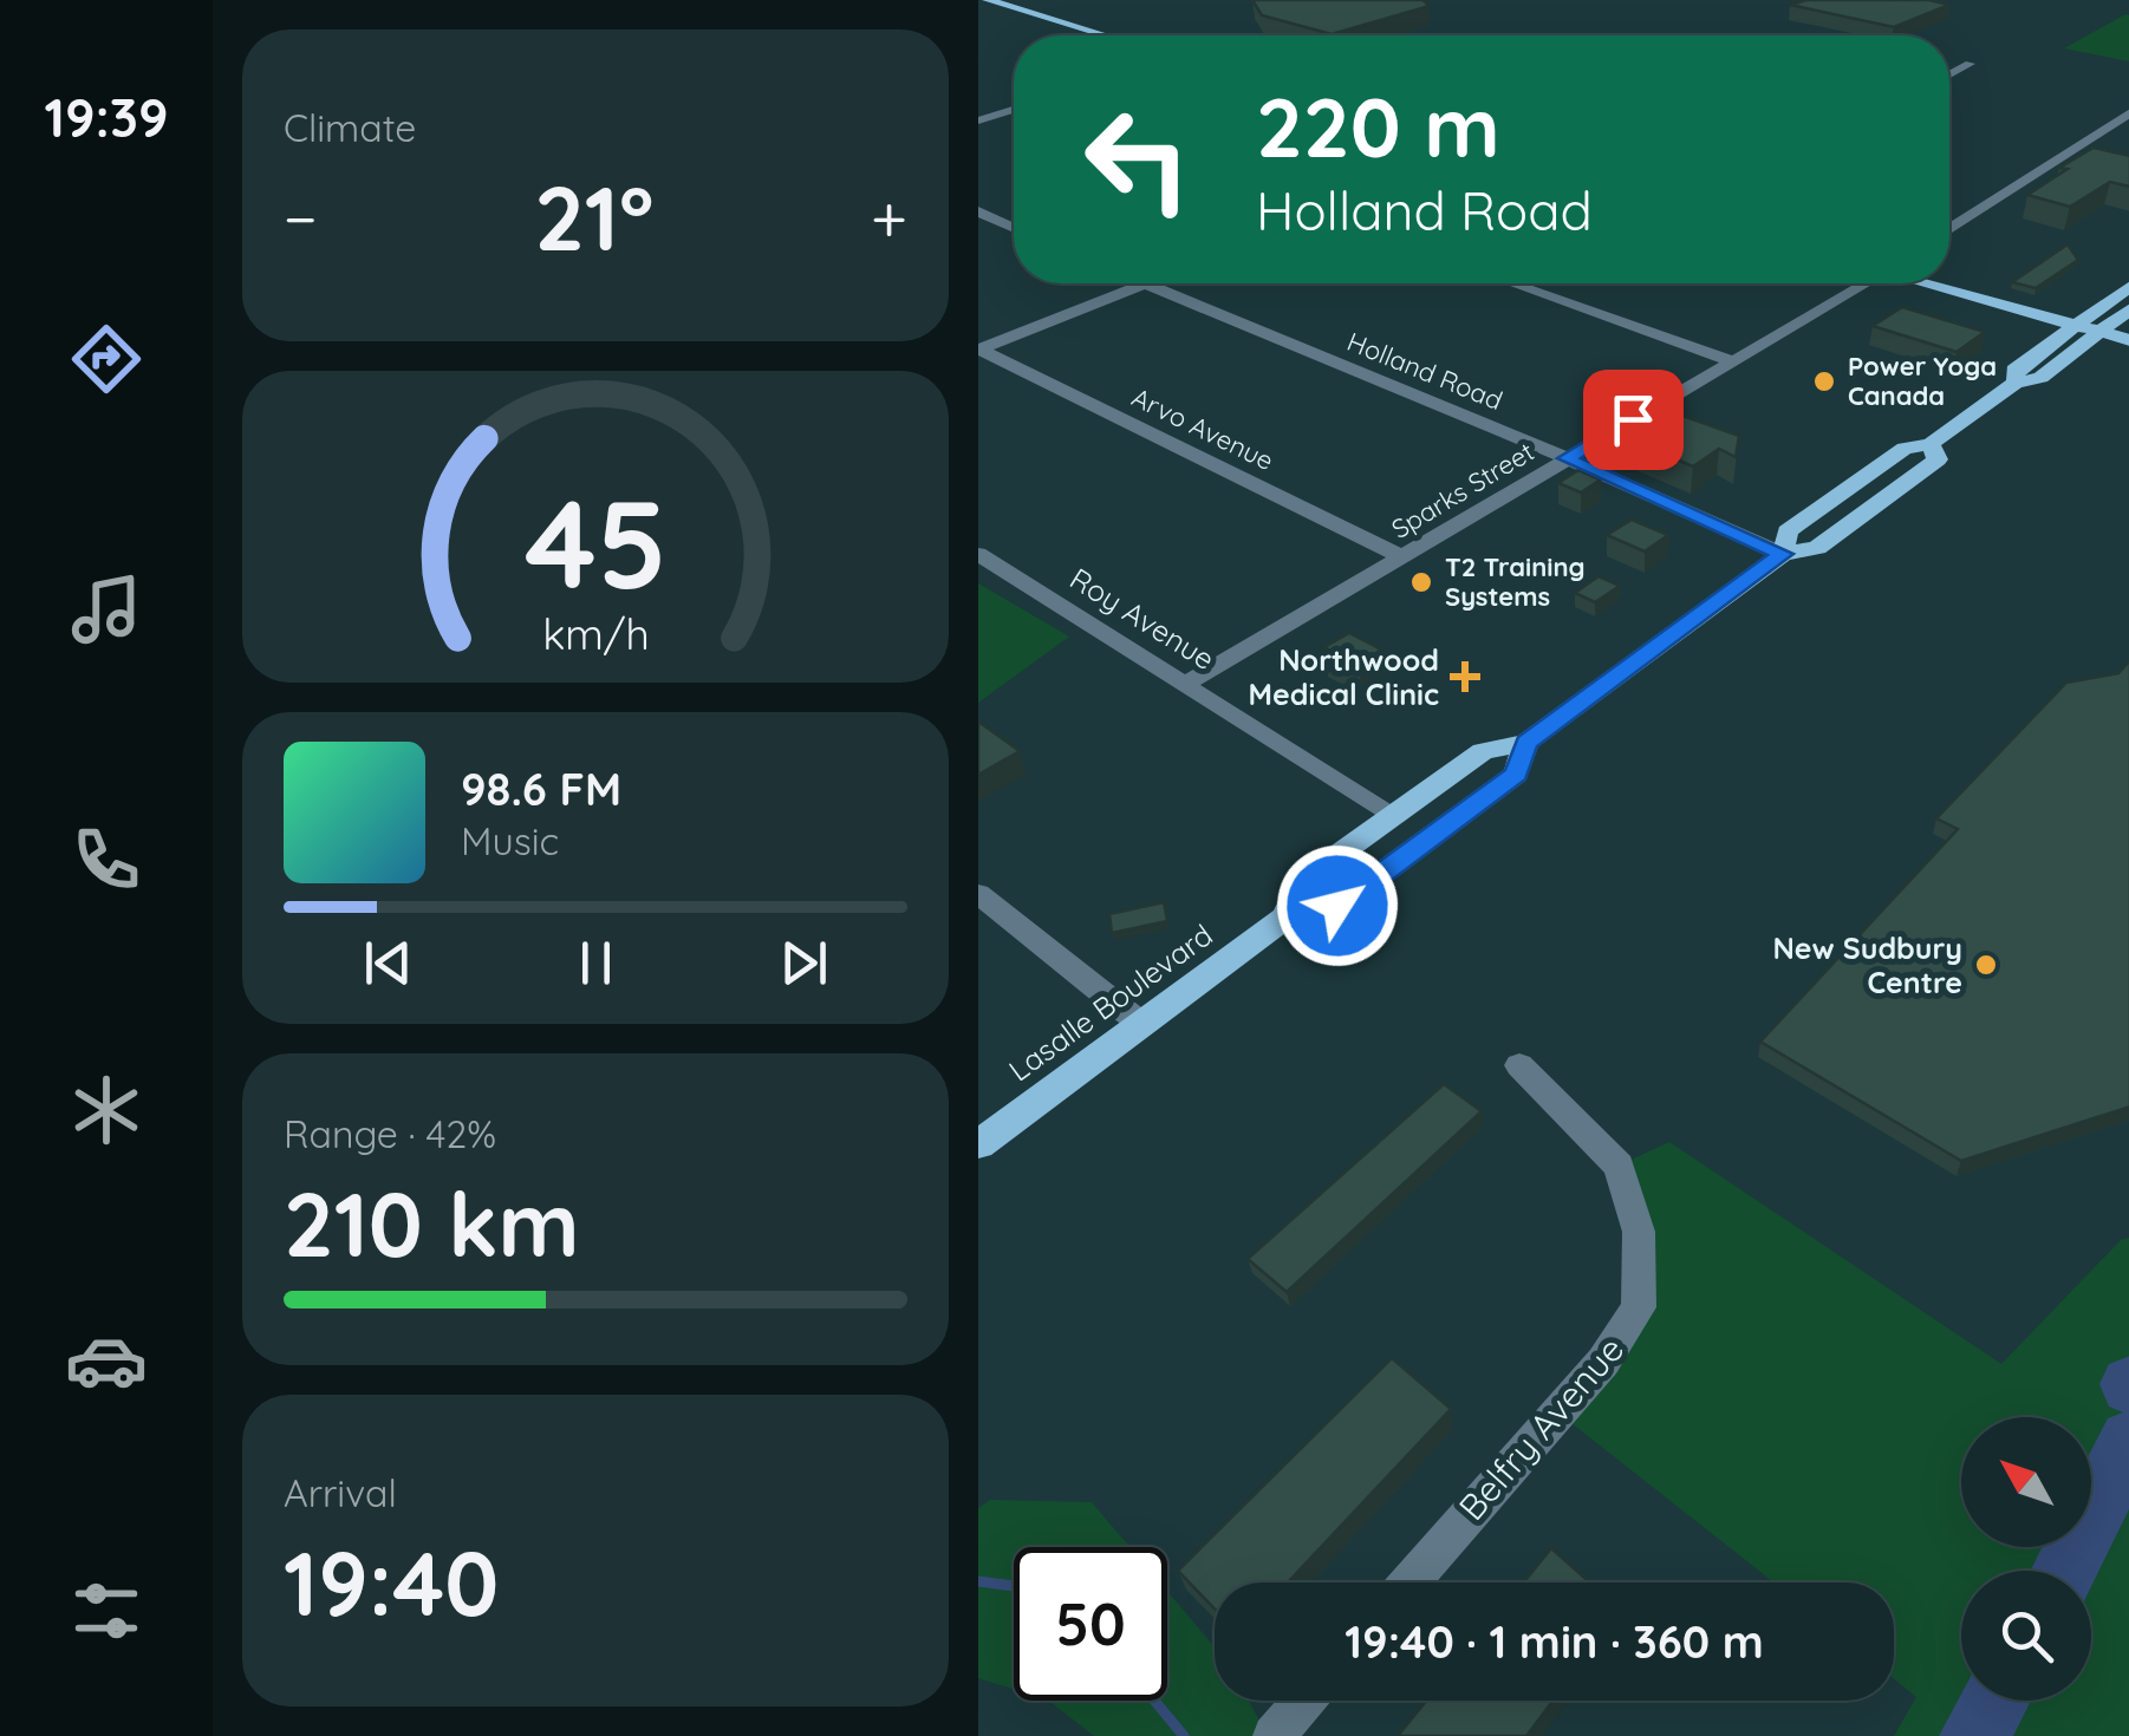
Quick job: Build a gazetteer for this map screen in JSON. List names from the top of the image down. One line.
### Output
{"streets":{"main road":["Lasalle Boulevard"],"street":["Holland Road","Arvo Avenue","Sparks Street","Roy Avenue","Belfry Avenue"]},"crossings":[["Holland Road","Sparks Street"],["Holland Road","Lasalle Boulevard"],["Arvo Avenue","Sparks Street"],["Sparks Street","Roy Avenue"],["Roy Avenue","Lasalle Boulevard"]],"places":{"other":["Power Yoga Canada","T2 Training Systems","New Sudbury Centre"],"health":["Northwood Medical Clinic"]},"north":"top left","page":{"tabs":"19:39","tile":["Climate",["Range · 42%","210 km"],["Arrival","19:40"]],"turn":["220 m","Holland Road"],"heat":["−","21°","+"],"song":["98.6 FM","Music"],"limit":"50","trip":"19:40 · 1 min · 360 m","gauge":["45","km/h"]}}
